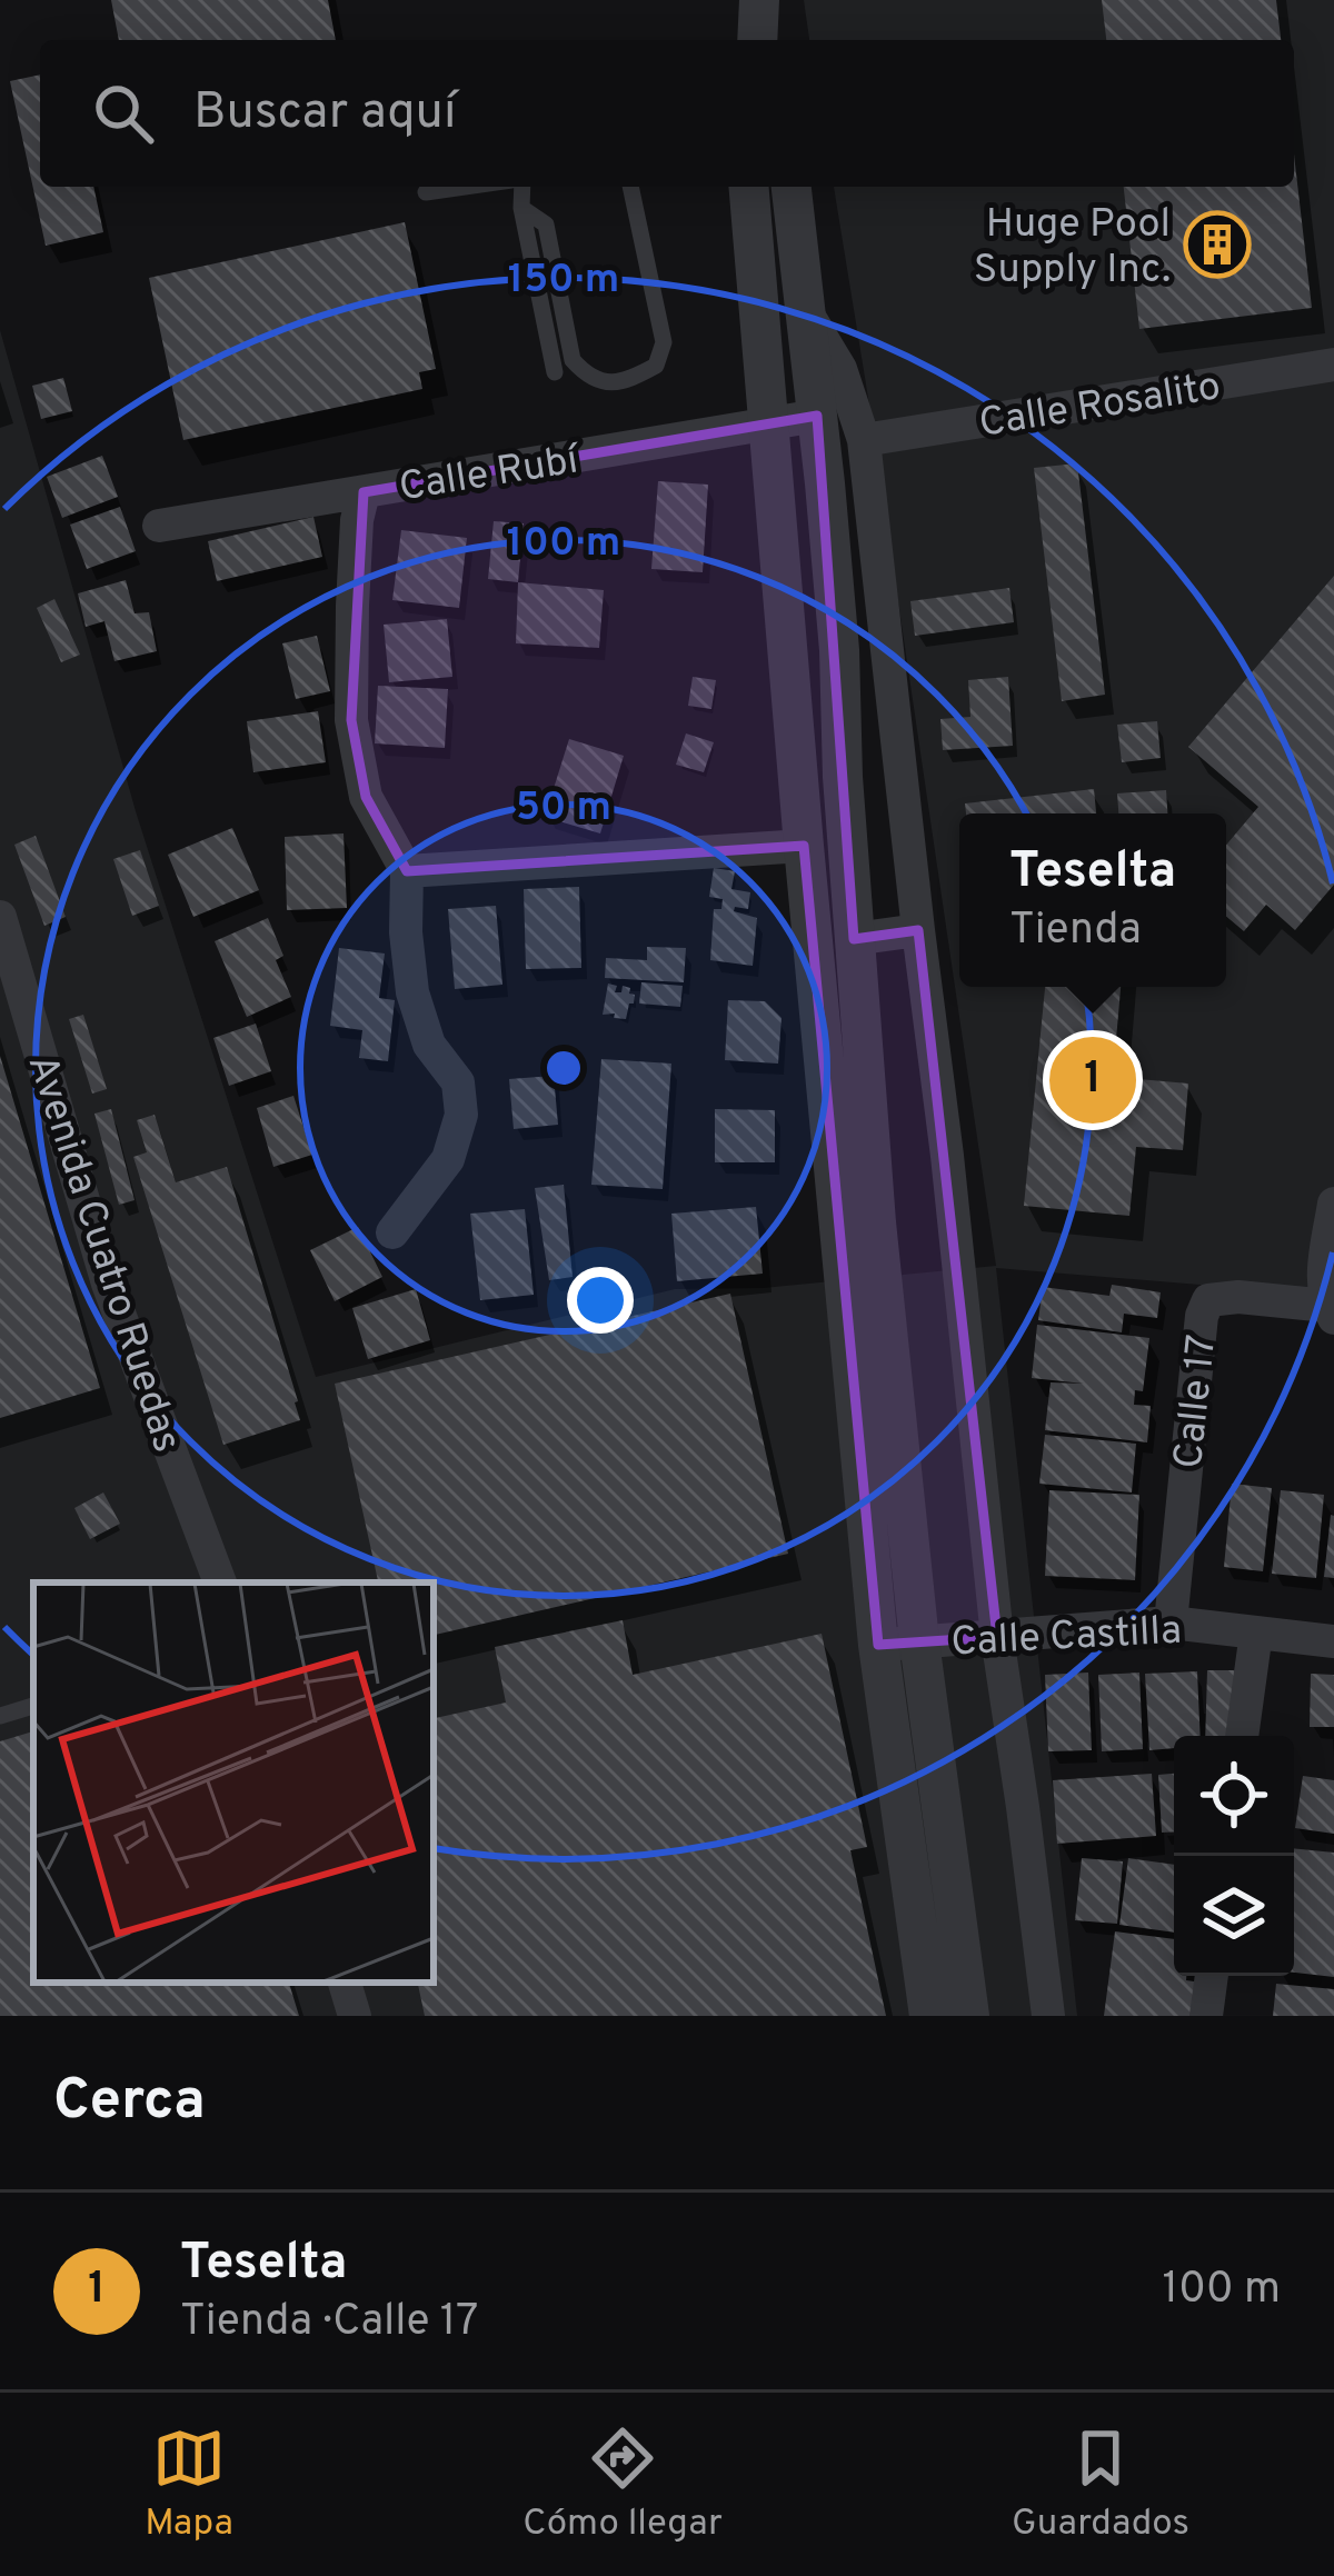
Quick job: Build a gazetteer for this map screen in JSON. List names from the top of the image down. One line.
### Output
{"streets":{"street":["Calle Rosalito","Calle Rubí","Avenida Cuatro Ruedas","Calle 17","Calle Castilla"]},"crossings":[["Calle 17","Calle Castilla"]],"places":{"building":["Huge Pool Supply Inc."]},"page":{"search":"Buscar aquí","popup":["Teselta","Tienda"],"pins":"1","heading":"Cerca","list":[{"mark":"1","name":"Teselta","note":"Tienda · Calle 17","value":"100 m"}],"nav":["Mapa","Cómo llegar","Guardados"]},"rings":["150 m","100 m","50 m"]}
